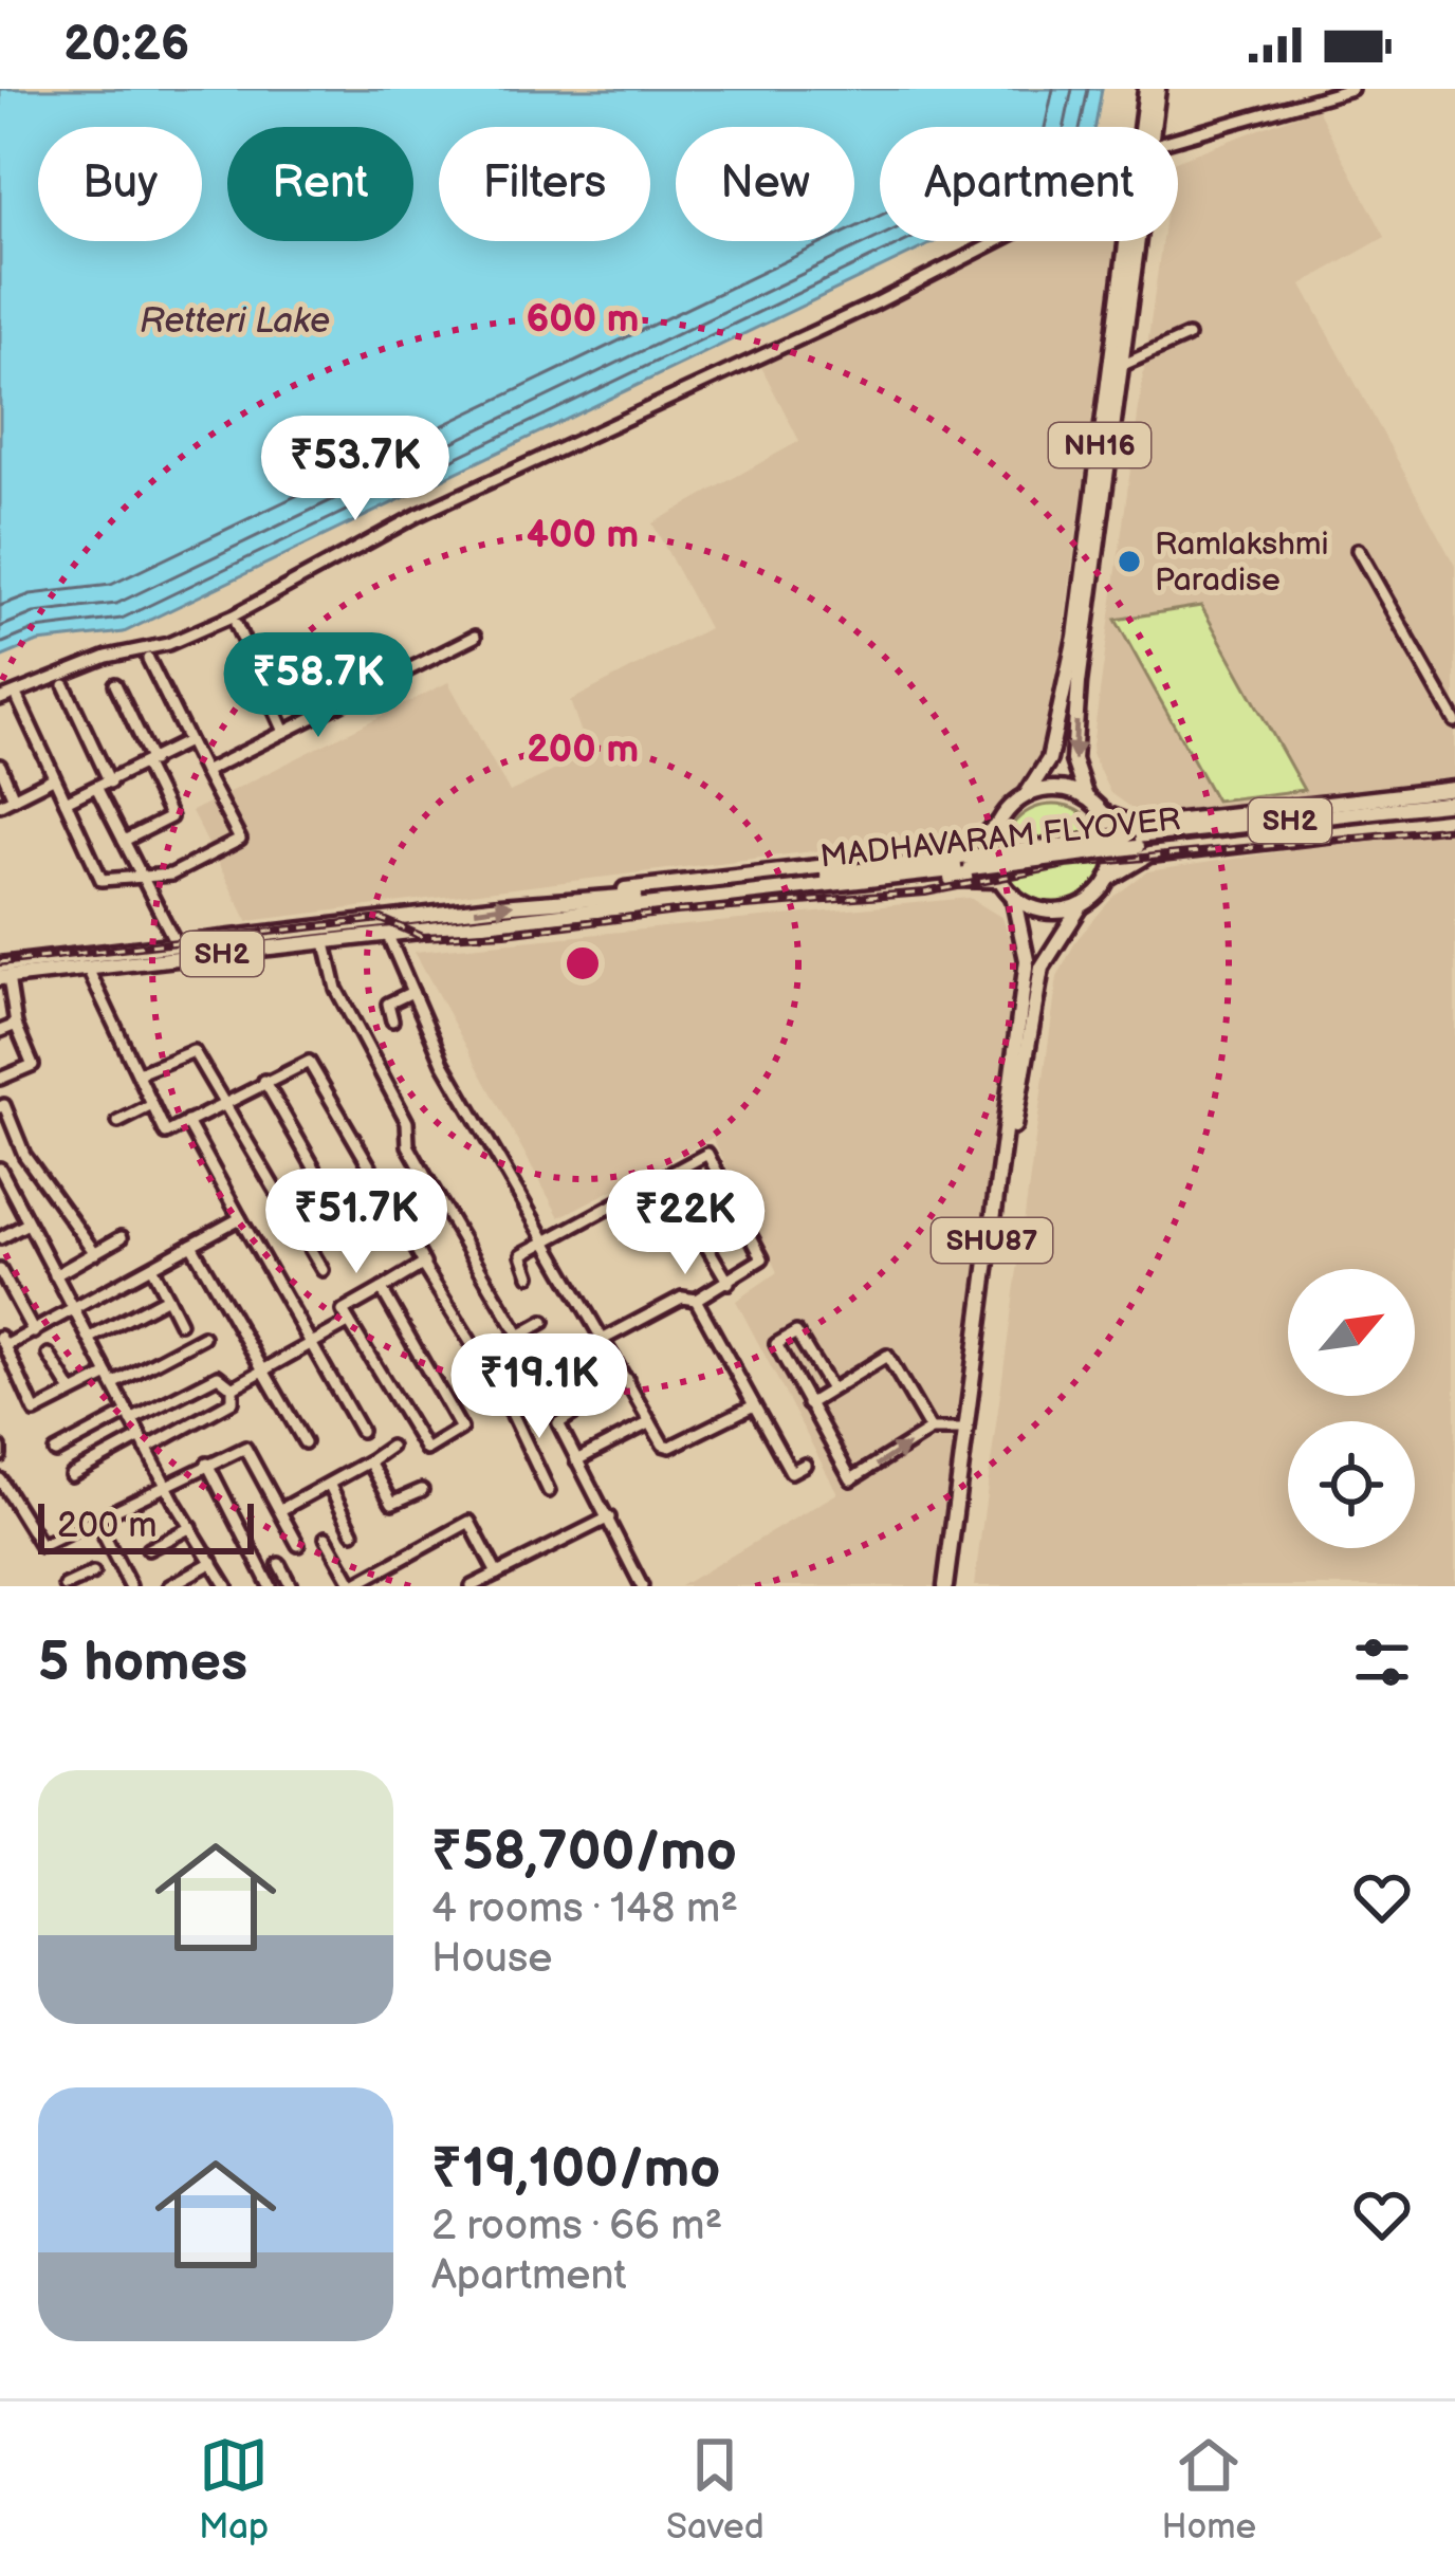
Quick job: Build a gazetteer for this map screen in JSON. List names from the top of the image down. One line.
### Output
{"streets":{"main road":["NH16","SH2","MADHAVARAM FLYOVER","SHU87"]},"crossings":[["NH16","SHU87"],["SH2","MADHAVARAM FLYOVER"]],"water":["Retteri Lake"],"places":["Ramlakshmi Paradise"],"scale_bar":"200 m","north":"top right","page":{"status":"20:26","chip":["Buy","Rent","Filters","New","Apartment"],"price":["₹53.7K","₹58.7K","₹51.7K","₹22K","₹19.1K"],"scale":"200 m","heading":"5 homes","list":[{"name":"₹58,700/mo","note":"4 rooms · 148 m² · House"},{"name":"₹19,100/mo","note":"2 rooms · 66 m² · Apartment"}],"tabs":["Map","Saved","Home"]},"rings":["600 m","400 m","200 m"]}
